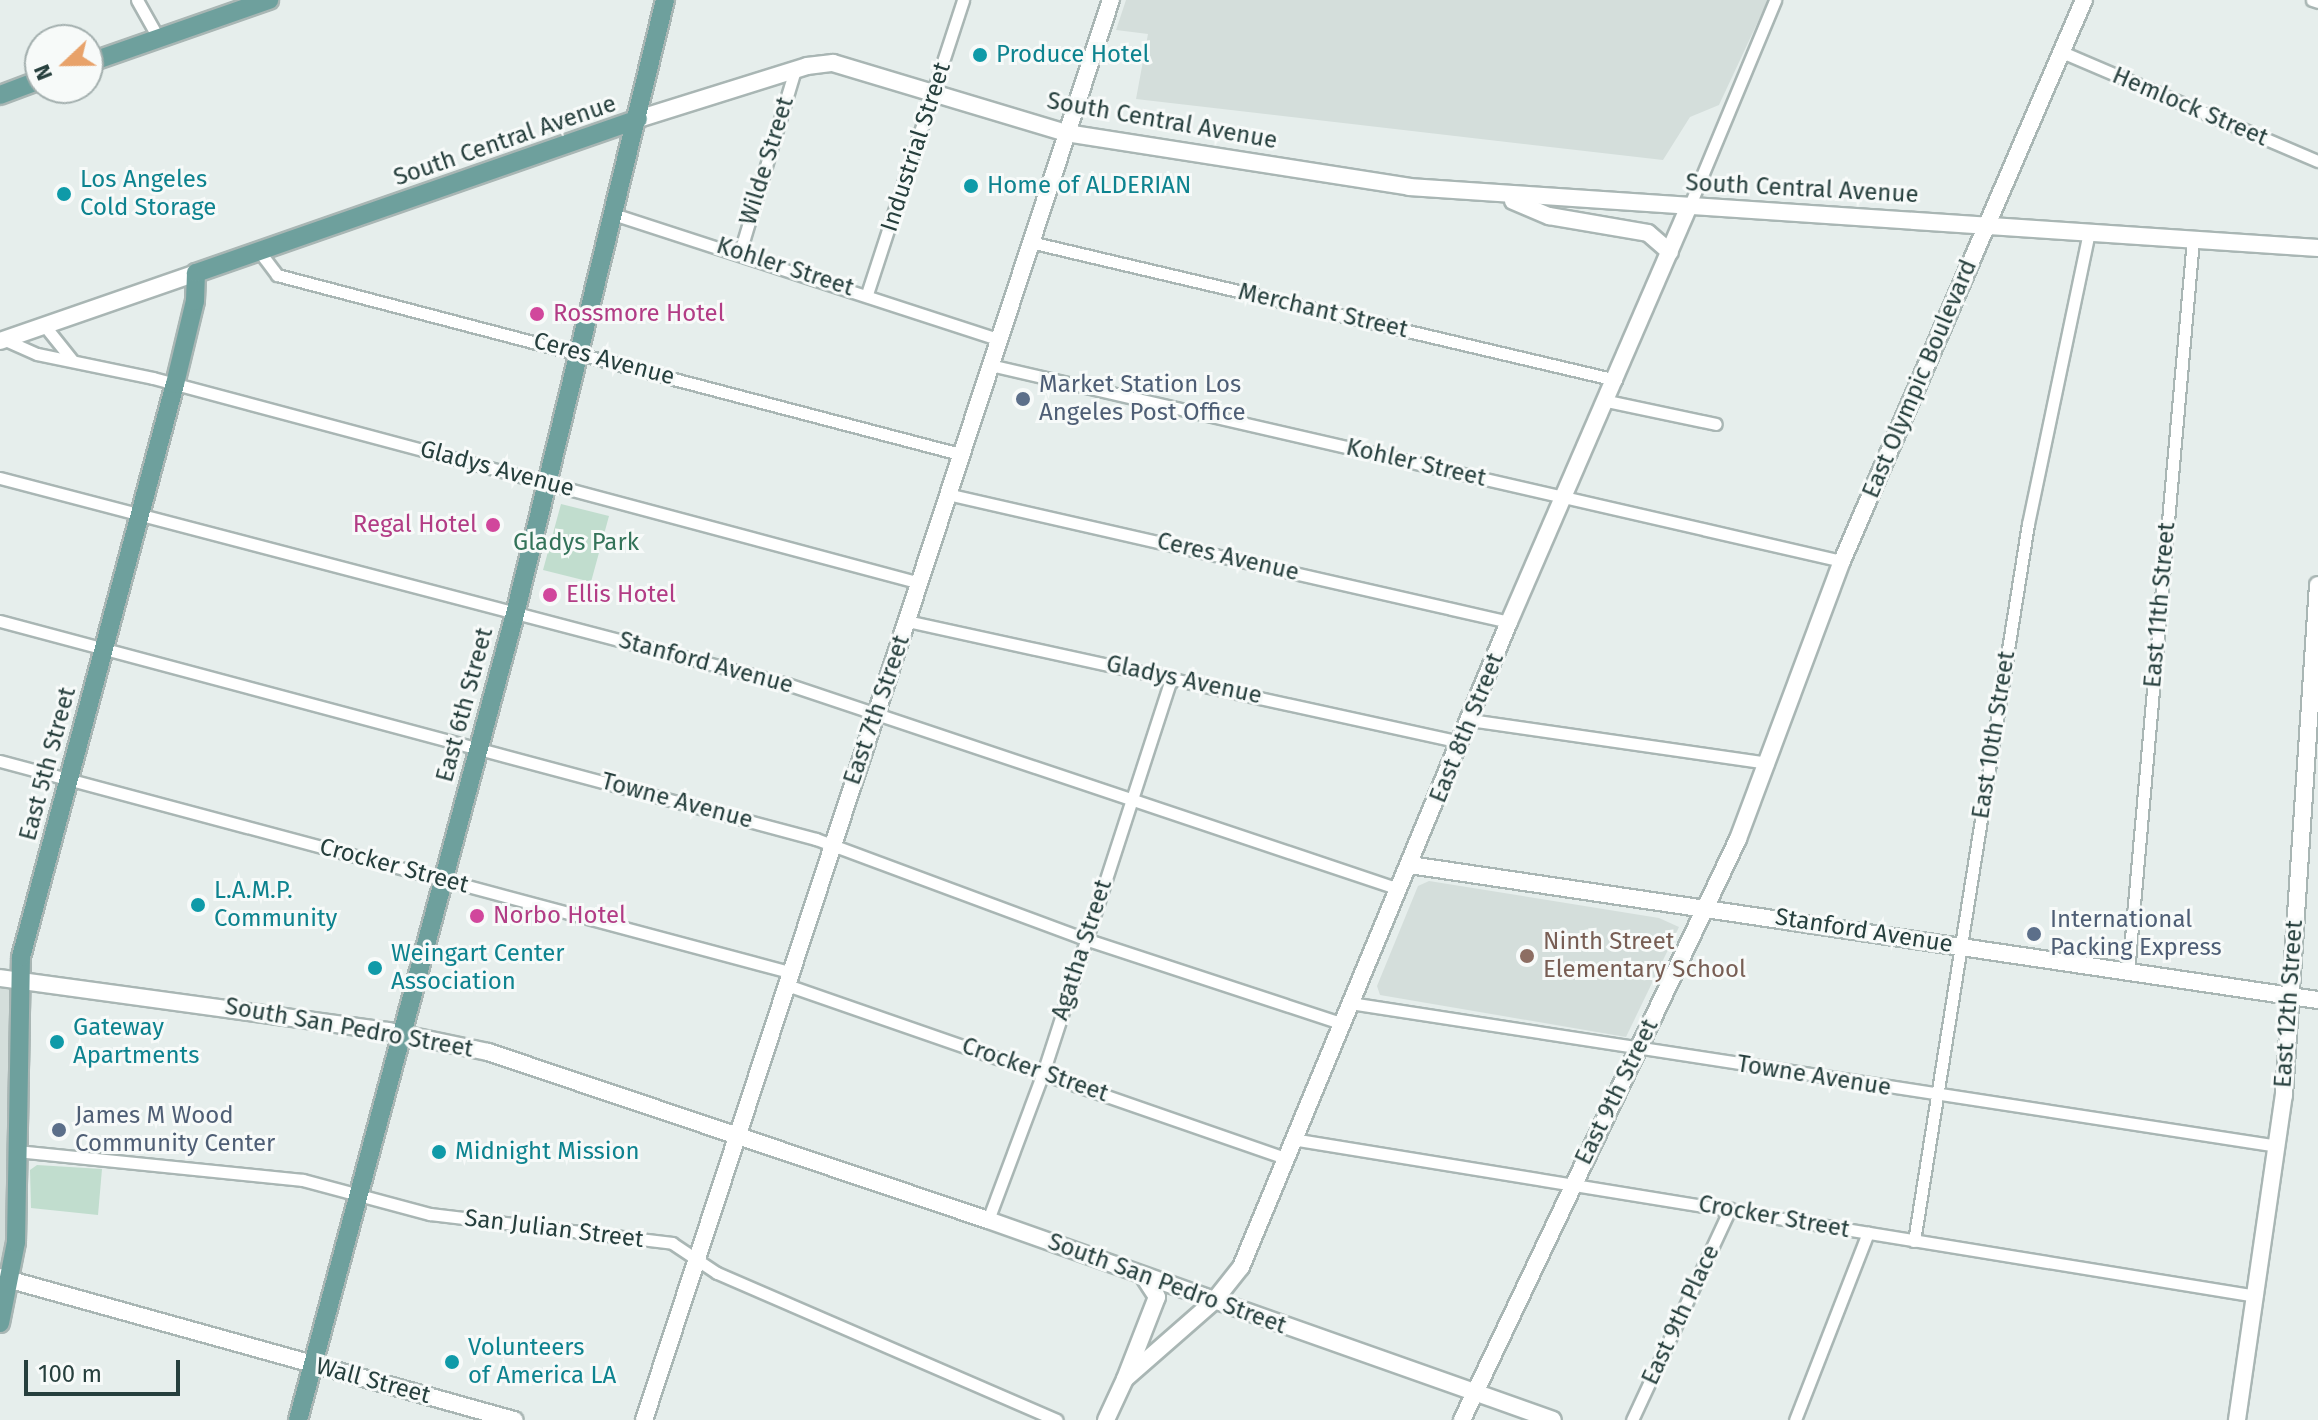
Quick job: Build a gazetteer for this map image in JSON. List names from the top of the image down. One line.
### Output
{"streets":{"main road":["South Central Avenue","East Olympic Boulevard","Stanford Avenue","East 6th Street","East 7th Street","East 8th Street","East 5th Street","East 12th Street","South San Pedro Street","East 9th Street","Wall Street"],"street":["Hemlock Street","Industrial Street","Wilde Street","Kohler Street","Merchant Street","Ceres Avenue","Gladys Avenue","East 11th Street","East 10th Street","Towne Avenue","Crocker Street","Agatha Street","San Julian Street","East 9th Place"]},"crossings":[["Hemlock Street","East Olympic Boulevard"],["South Central Avenue","Industrial Street"],["South Central Avenue","Wilde Street"],["South Central Avenue","Ceres Avenue"],["South Central Avenue","East Olympic Boulevard"],["South Central Avenue","Gladys Avenue"],["South Central Avenue","East 11th Street"],["South Central Avenue","East 6th Street"],["South Central Avenue","East 7th Street"],["South Central Avenue","East 8th Street"],["South Central Avenue","East 10th Street"],["South Central Avenue","East 5th Street"],["Industrial Street","Kohler Street"],["Wilde Street","Kohler Street"],["Kohler Street","East Olympic Boulevard"],["Kohler Street","East 6th Street"],["Kohler Street","East 7th Street"],["Kohler Street","East 8th Street"],["Merchant Street","East 7th Street"],["Merchant Street","East 8th Street"],["Ceres Avenue","East 6th Street"],["Ceres Avenue","East 7th Street"],["Ceres Avenue","East 8th Street"],["East Olympic Boulevard","East 9th Street"],["Gladys Avenue","East 6th Street"],["Gladys Avenue","East 7th Street"],["Gladys Avenue","East 8th Street"],["Gladys Avenue","East 5th Street"],["Gladys Avenue","Agatha Street"],["East 11th Street","Stanford Avenue"],["Stanford Avenue","East 6th Street"],["Stanford Avenue","East 7th Street"],["Stanford Avenue","East 8th Street"],["Stanford Avenue","East 10th Street"],["Stanford Avenue","East 5th Street"],["Stanford Avenue","Agatha Street"],["Stanford Avenue","East 12th Street"],["Stanford Avenue","East 9th Street"],["East 6th Street","Towne Avenue"],["East 6th Street","Crocker Street"],["East 6th Street","South San Pedro Street"],["East 6th Street","San Julian Street"],["East 6th Street","Wall Street"],["East 7th Street","Towne Avenue"],["East 7th Street","Crocker Street"],["East 7th Street","South San Pedro Street"],["East 7th Street","San Julian Street"],["East 8th Street","Towne Avenue"],["East 8th Street","Crocker Street"],["East 8th Street","South San Pedro Street"],["East 10th Street","Towne Avenue"],["East 10th Street","Crocker Street"],["East 5th Street","Towne Avenue"],["East 5th Street","Crocker Street"],["East 5th Street","South San Pedro Street"],["East 5th Street","San Julian Street"],["East 5th Street","Wall Street"],["Towne Avenue","Agatha Street"],["Towne Avenue","East 12th Street"],["Towne Avenue","East 9th Street"],["Crocker Street","Agatha Street"],["Crocker Street","East 12th Street"],["Crocker Street","East 9th Street"],["Crocker Street","East 9th Place"],["Agatha Street","South San Pedro Street"],["South San Pedro Street","East 9th Street"]],"parks":["Gladys Park"],"places":["Produce Hotel","Home of ALDERIAN","Los Angeles Cold Storage","Rossmore Hotel","Market Station Los Angeles Post Office","Regal Hotel","Ellis Hotel","L.A.M.P. Community","Norbo Hotel","International Packing Express","Ninth Street Elementary School","Weingart Center Association","Gateway Apartments","James M Wood Community Center","Midnight Mission","Volunteers of America LA"],"scale_bar":"100 m","north":"left"}
